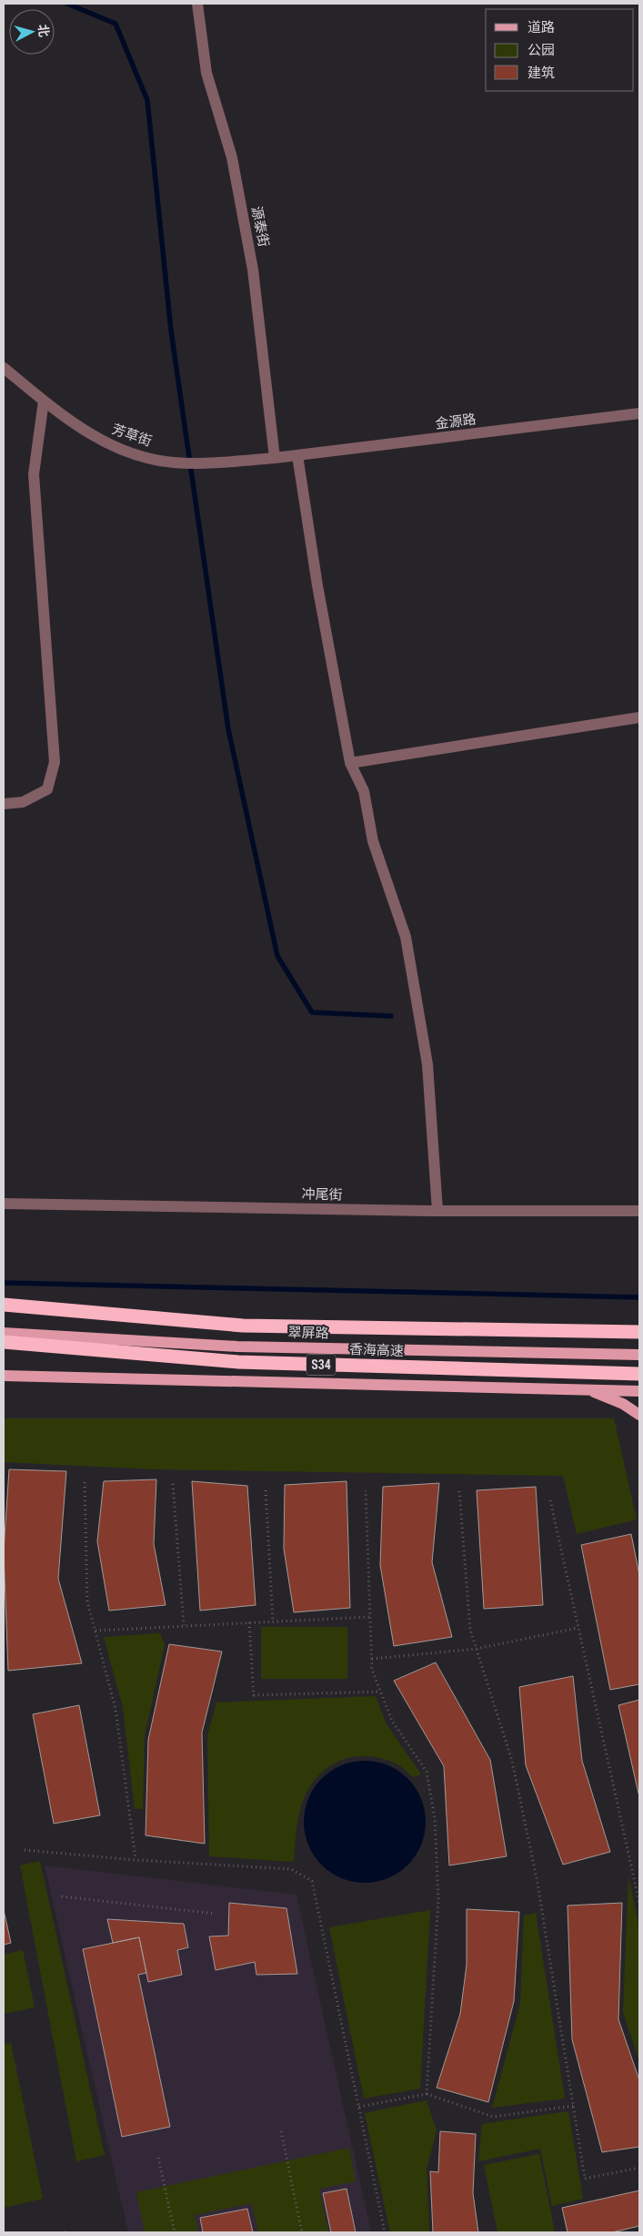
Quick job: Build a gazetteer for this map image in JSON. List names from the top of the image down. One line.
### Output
{"streets":{"highway":["香海高速","S34"],"main road":["翠屏路"],"street":["源泰街","金源路","芳草街","冲尾街"]},"crossings":[["源泰街","金源路"],["源泰街","芳草街"],["金源路","芳草街"]],"legend":["道路","公园","建筑"],"north":"right"}
